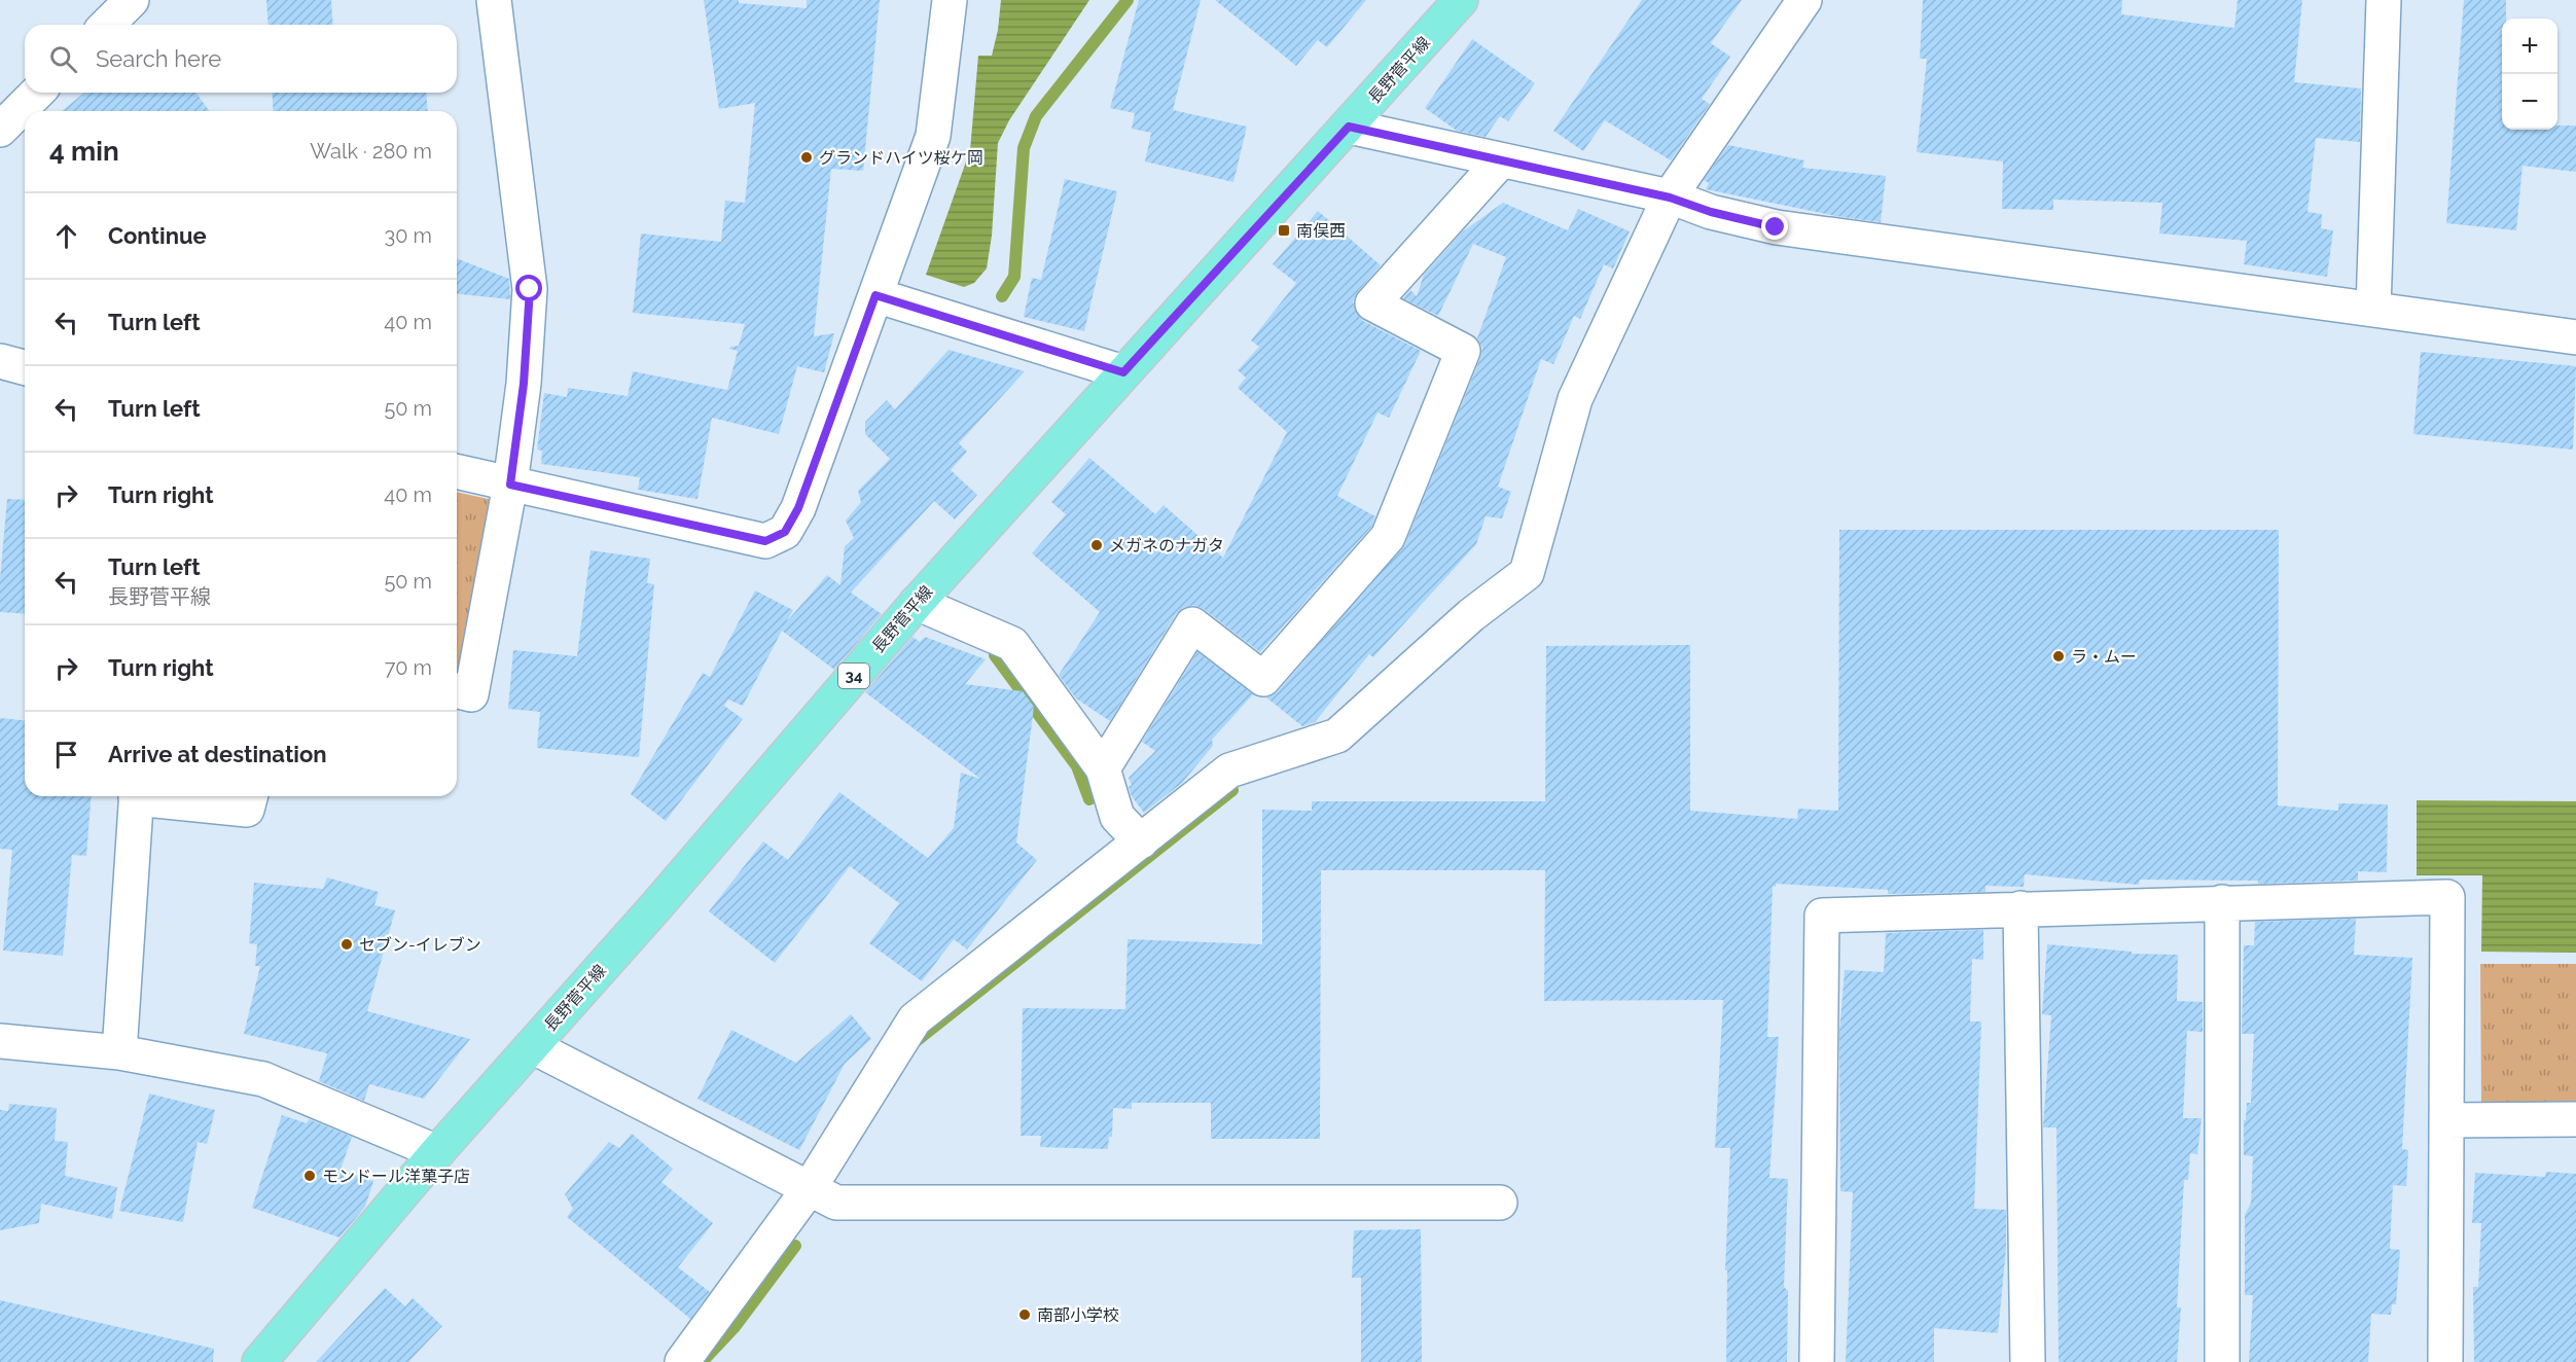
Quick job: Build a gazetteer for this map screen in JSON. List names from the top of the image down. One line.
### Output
{"streets":{"main road":["長野菅平線","34"]},"places":{"other":["グランドハイツ桜ケ岡","メガネのナガタ","ラ・ムー","セブン-イレブン","モンドール洋菓子店","南部小学校"],"transit":["南俣西"]},"page":{"map_buttons":["+","−"],"search":"Search here","heading":["4 min","Walk · 280 m"],"list":[["Continue","30 m"],["Turn left","40 m"],["Turn left","50 m"],["Turn right","40 m"],["Turn left","長野菅平線","50 m"],["Turn right","70 m"],"Arrive at destination"]}}
